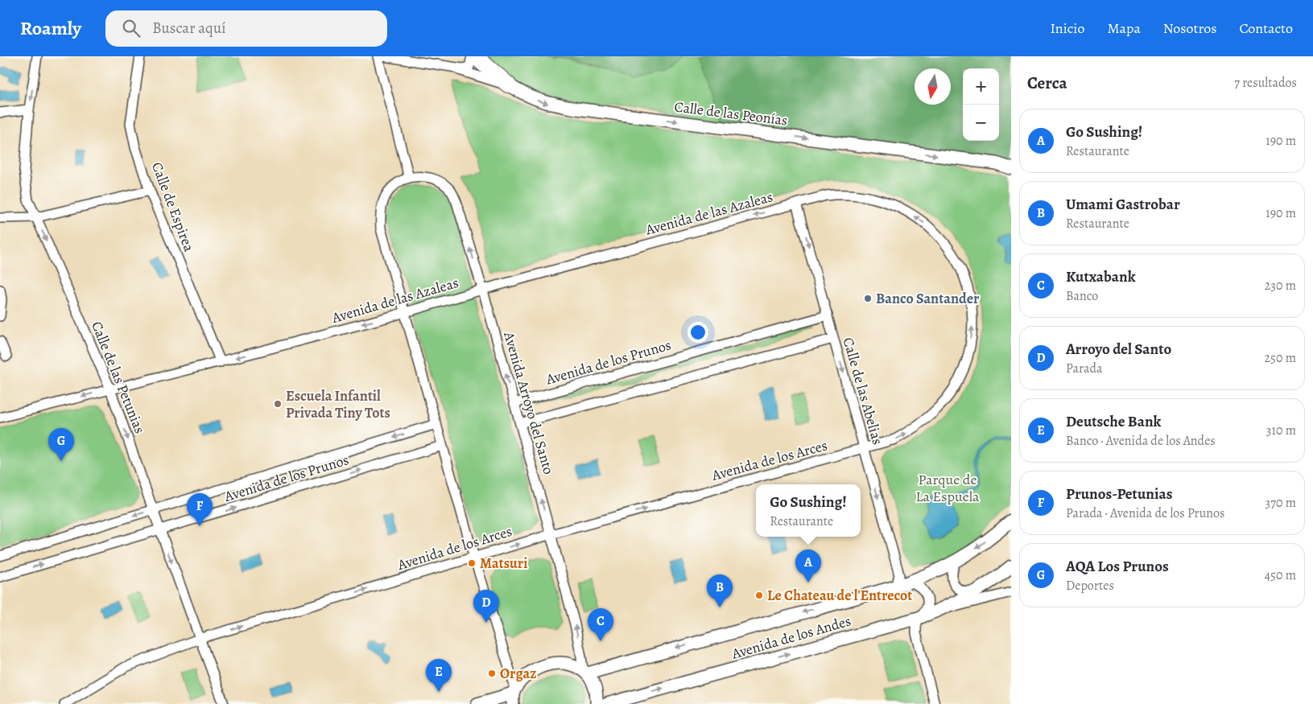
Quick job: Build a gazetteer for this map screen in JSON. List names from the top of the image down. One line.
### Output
{"streets":{"main road":["Calle de las Peonías","Avenida de los Andes"],"street":["Calle de Espirea","Avenida de las Azaleas","Avenida de los Prunos","Calle de las Petunias","Calle de las Abelias","Avenida Arroyo del Santo","Avenida de los Arces"]},"crossings":[["Calle de Espirea","Avenida de las Azaleas"],["Avenida de las Azaleas","Calle de las Petunias"],["Avenida de las Azaleas","Calle de las Abelias"],["Avenida de las Azaleas","Avenida Arroyo del Santo"],["Avenida de las Azaleas","Avenida de los Arces"],["Avenida de los Prunos","Calle de las Petunias"],["Avenida de los Prunos","Calle de las Abelias"],["Avenida de los Prunos","Avenida Arroyo del Santo"],["Calle de las Petunias","Avenida de los Arces"],["Calle de las Abelias","Avenida de los Arces"],["Calle de las Abelias","Avenida de los Andes"],["Avenida Arroyo del Santo","Avenida de los Arces"],["Avenida Arroyo del Santo","Avenida de los Andes"]],"one_way":["Calle de las Peonías","Calle de las Petunias","Calle de las Abelias","Avenida de los Arces"],"parks":["Parque de La Espuela"],"places":["Banco Santander","Escuela Infantil Privada Tiny Tots","Matsuri","Le Chateau de l'Entrecot","Orgaz"],"north":"bottom","page":{"header":"Roamly","search":"Buscar aquí","nav":["Inicio","Mapa","Nosotros","Contacto"],"heading":["Cerca","7 resultados"],"map_buttons":["+","−"],"list":[{"mark":"A","name":"Go Sushing!","note":"Restaurante","value":"190 m"},{"mark":"B","name":"Umami Gastrobar","note":"Restaurante","value":"190 m"},{"mark":"C","name":"Kutxabank","note":"Banco","value":"230 m"},{"mark":"D","name":"Arroyo del Santo","note":"Parada","value":"250 m"},{"mark":"E","name":"Deutsche Bank","note":"Banco · Avenida de los Andes","value":"310 m"},{"mark":"F","name":"Prunos-Petunias","note":"Parada · Avenida de los Prunos","value":"370 m"},{"mark":"G","name":"AQA Los Prunos","note":"Deportes","value":"450 m"}],"pins":["G","F","A","B","D","C","E"],"popup":["Go Sushing!","Restaurante"]}}
